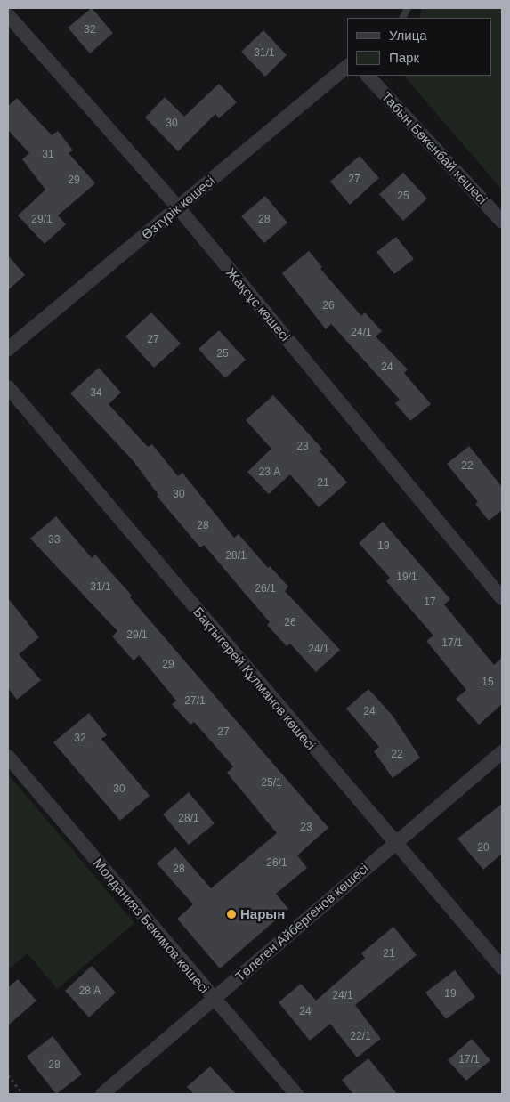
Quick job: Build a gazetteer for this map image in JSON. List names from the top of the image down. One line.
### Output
{"streets":{"street":["Табын Бөкенбай көшесі","Өзтүрік көшесі","Жақсұс көшесі","Бақтыгерей Құлманов көшесі","Төлеген Айбергенов көшесі","Молданияз Бекимов көшесі"]},"crossings":[["Өзтүрік көшесі","Жақсұс көшесі"],["Бақтыгерей Құлманов көшесі","Төлеген Айбергенов көшесі"],["Төлеген Айбергенов көшесі","Молданияз Бекимов көшесі"]],"places":["Нарын"],"house_numbers":["32","31/1","30","31","27","29","25","29/1","28","26","24/1","27","25","24","34","23","22","23 А","21","30","28","33","19","28/1","19/1","31/1","26/1","17","26","29/1","17/1","24/1","29","15","27/1","24","27","32","22","25/1","30","28/1","23","20","26/1","28","21","28 А","19","24/1","24","22/1","17/1","28"],"legend":["Улица","Парк"]}
